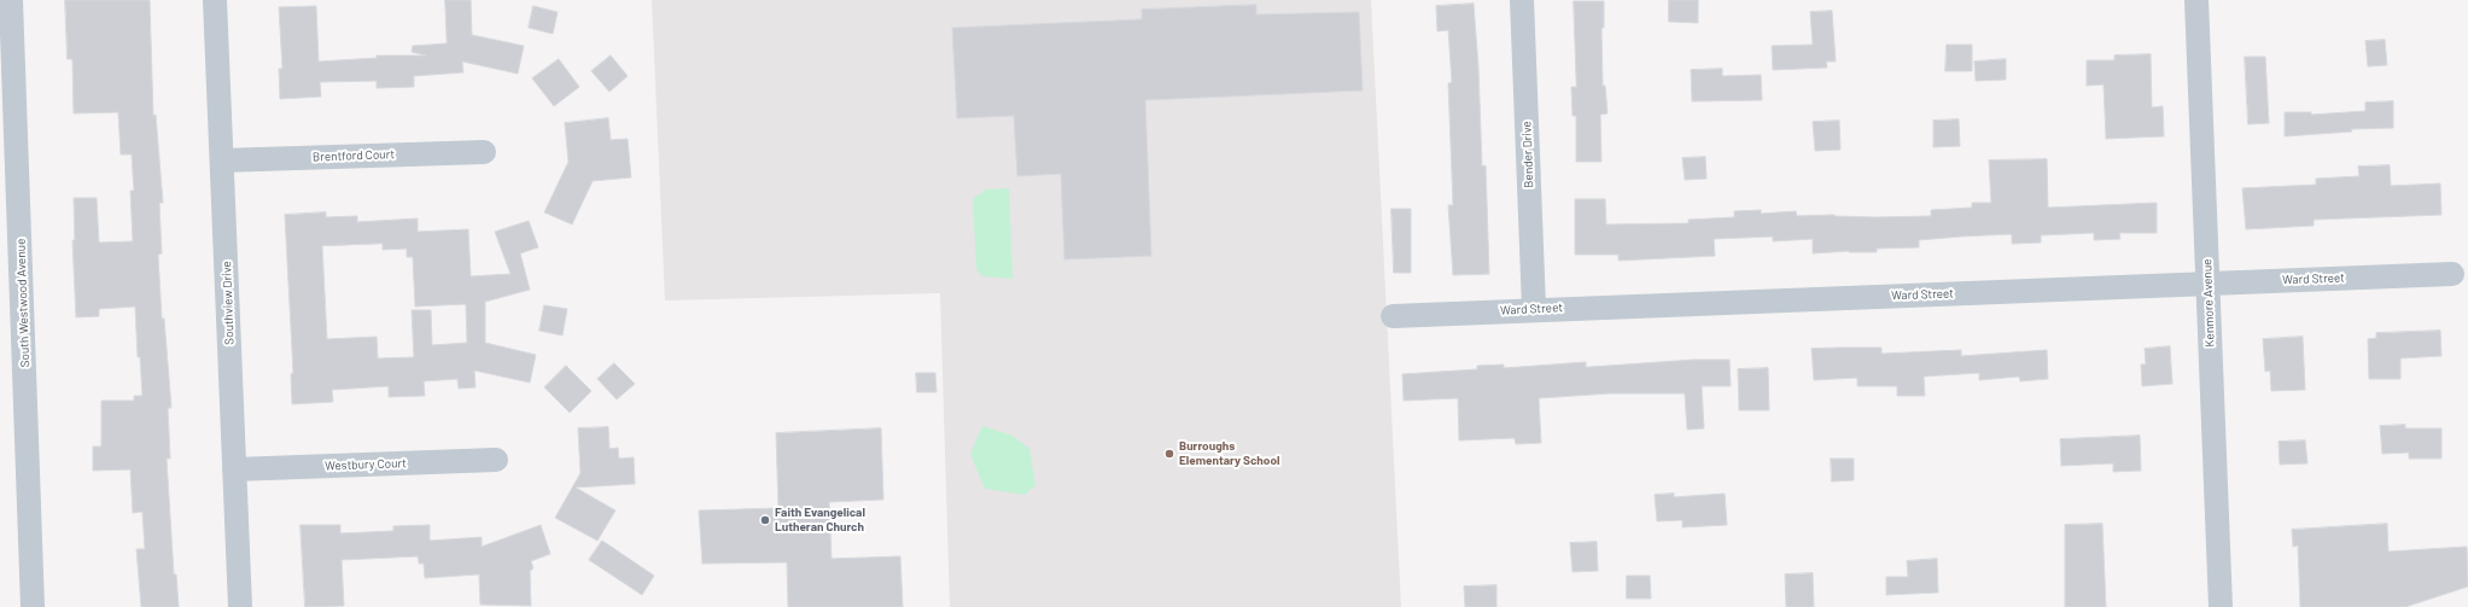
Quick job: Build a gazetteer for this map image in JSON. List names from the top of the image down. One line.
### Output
{"streets":{"street":["Bender Drive","Brentford Court","Ward Street","South Westwood Avenue","Southview Drive","Kenmore Avenue","Westbury Court"]},"crossings":[["Bender Drive","Ward Street"],["Brentford Court","Southview Drive"],["Ward Street","Kenmore Avenue"],["Southview Drive","Westbury Court"]],"places":["Burroughs Elementary School","Faith Evangelical Lutheran Church"]}
